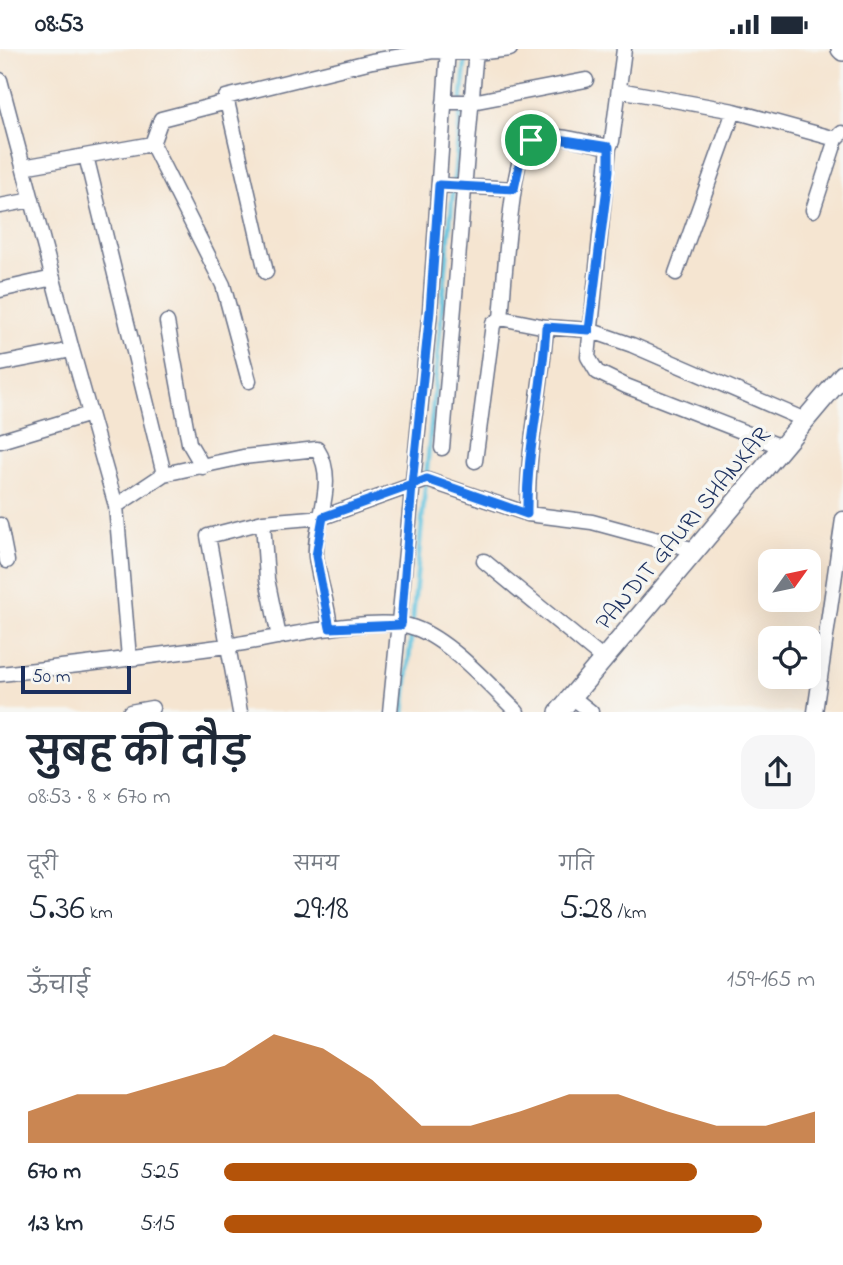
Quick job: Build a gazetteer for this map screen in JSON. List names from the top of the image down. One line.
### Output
{"streets":{"street":["PANDIT GAURI SHANKAR"]},"scale_bar":"50 m","north":"top right","page":{"status":"08:53","scale":"50 m","heading":["सुबह की दौड़","08:53 · 8 × 670 m"],"stats":[["दूरी","5.36 km"],["समय","29:18"],["गति","5:28 /km"]],"chart":["ऊँचाई","159–165 m"],"list":[{"name":"670 m","note":"5:25"},{"name":"1.3 km","note":"5:15"}]}}
